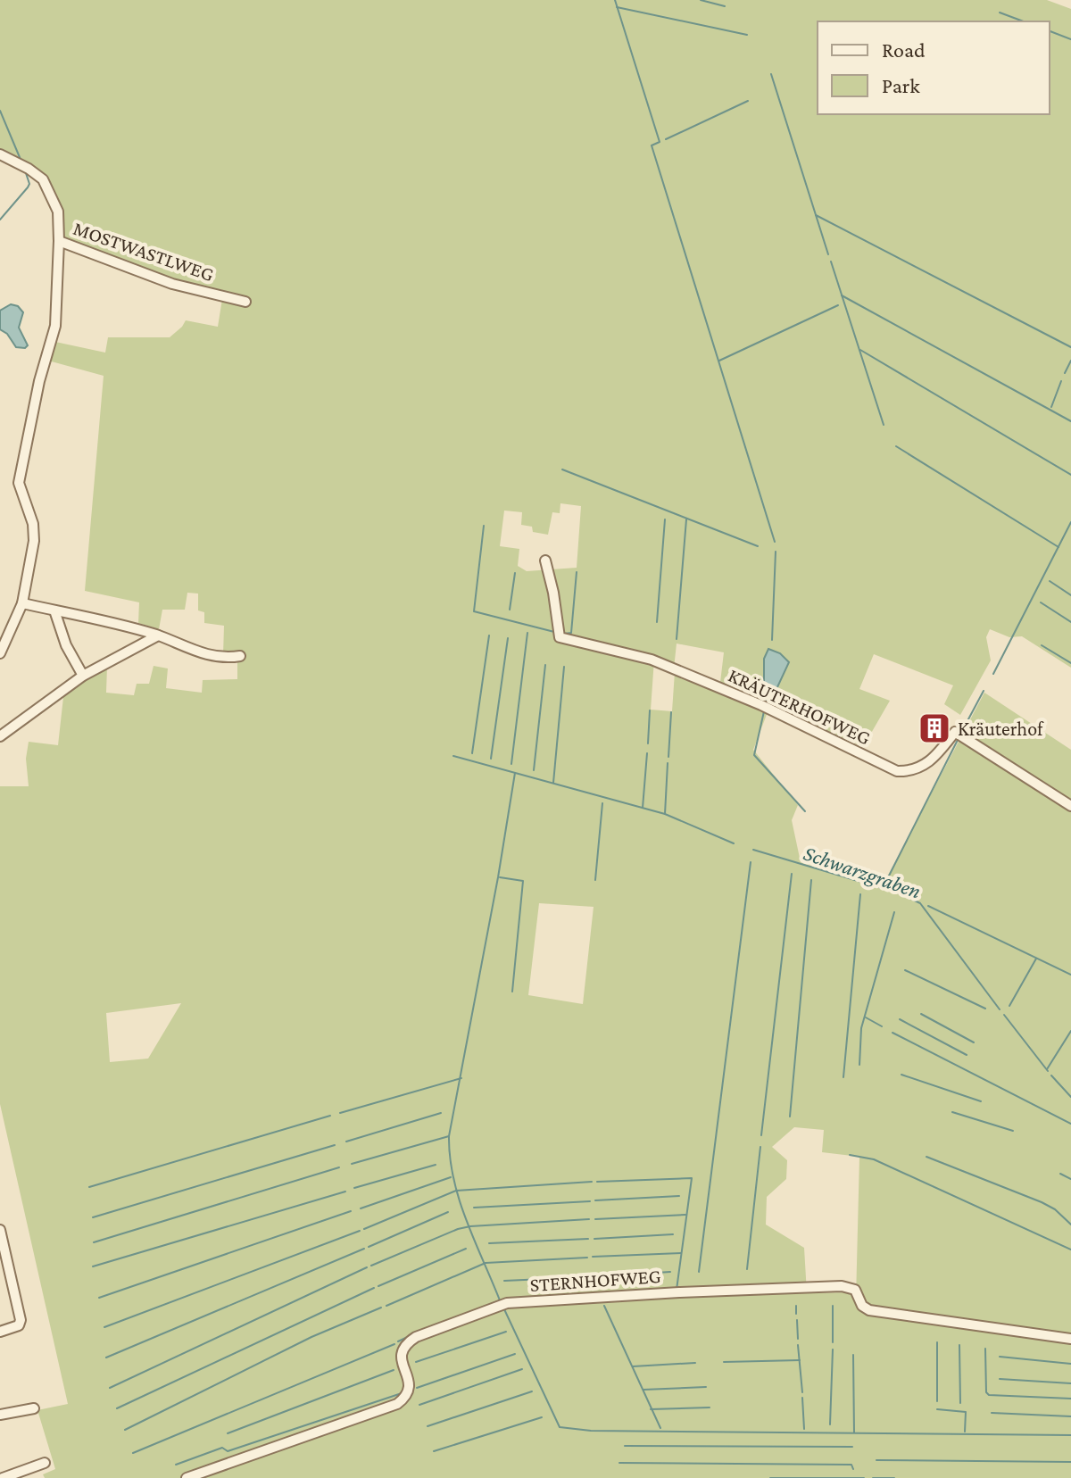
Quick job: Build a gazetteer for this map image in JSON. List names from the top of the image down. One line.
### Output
{"streets":{"street":["MOSTWASTLWEG","KRÄUTERHOFWEG","STERNHOFWEG"]},"water":["Schwarzgraben"],"places":{"building":["Kräuterhof"]},"legend":["Road","Park"]}
